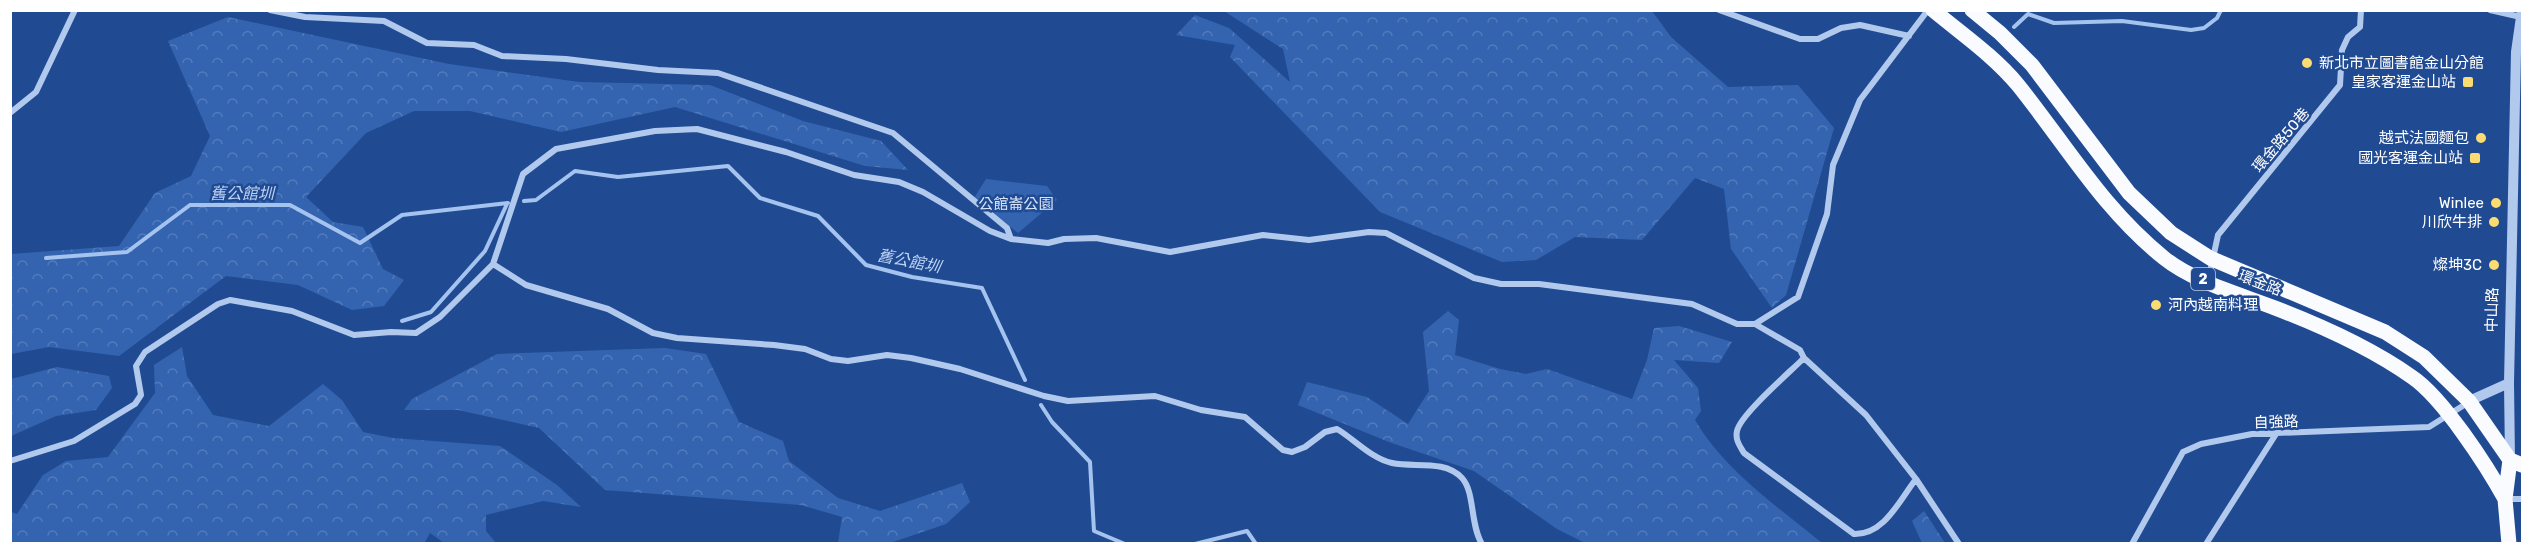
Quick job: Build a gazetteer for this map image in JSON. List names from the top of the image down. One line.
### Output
{"streets":{"main road":["2","環金路"],"street":["環金路50巷","中山路","自強路"]},"crossings":[["環金路50巷","環金路"],["2","環金路"],["環金路","中山路"],["環金路","自強路"]],"water":["舊公館圳"],"parks":["公館崙公園"],"places":{"other":["新北市立圖書館金山分館","越式法國麵包","Winlee","川欣牛排","燦坤3C","河內越南料理"],"transit":["皇家客運金山站","國光客運金山站"]}}
